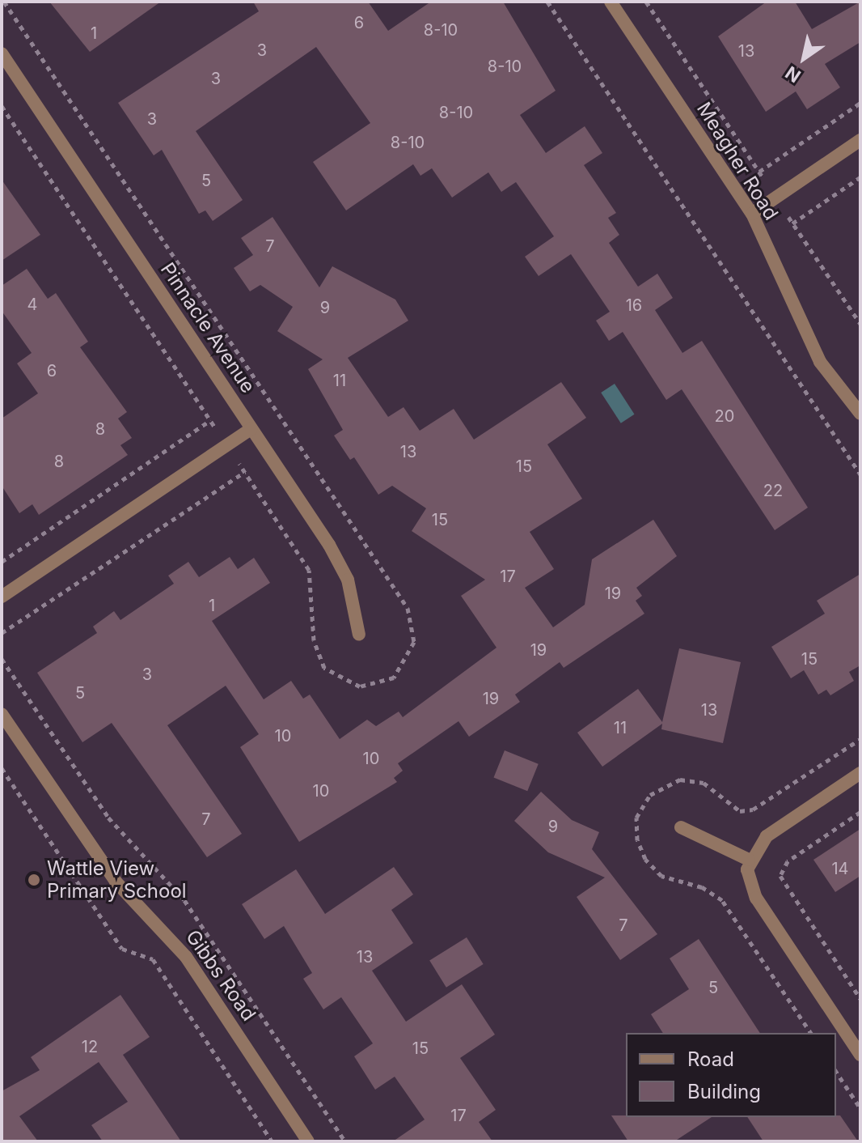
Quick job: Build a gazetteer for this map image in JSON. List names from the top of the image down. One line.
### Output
{"streets":{"street":["Meagher Road","Pinnacle Avenue","Gibbs Road"]},"places":["Wattle View Primary School"],"house_numbers":["6","8-10","1","3","13","8-10","3","8-10","3","8-10","5","7","4","16","9","6","11","20","8","13","8","15","22","15","17","19","1","19","15","3","5","19","13","11","10","10","10","7","9","14","7","13","5","12","15","17"],"legend":["Road","Building"],"north":"bottom left"}
